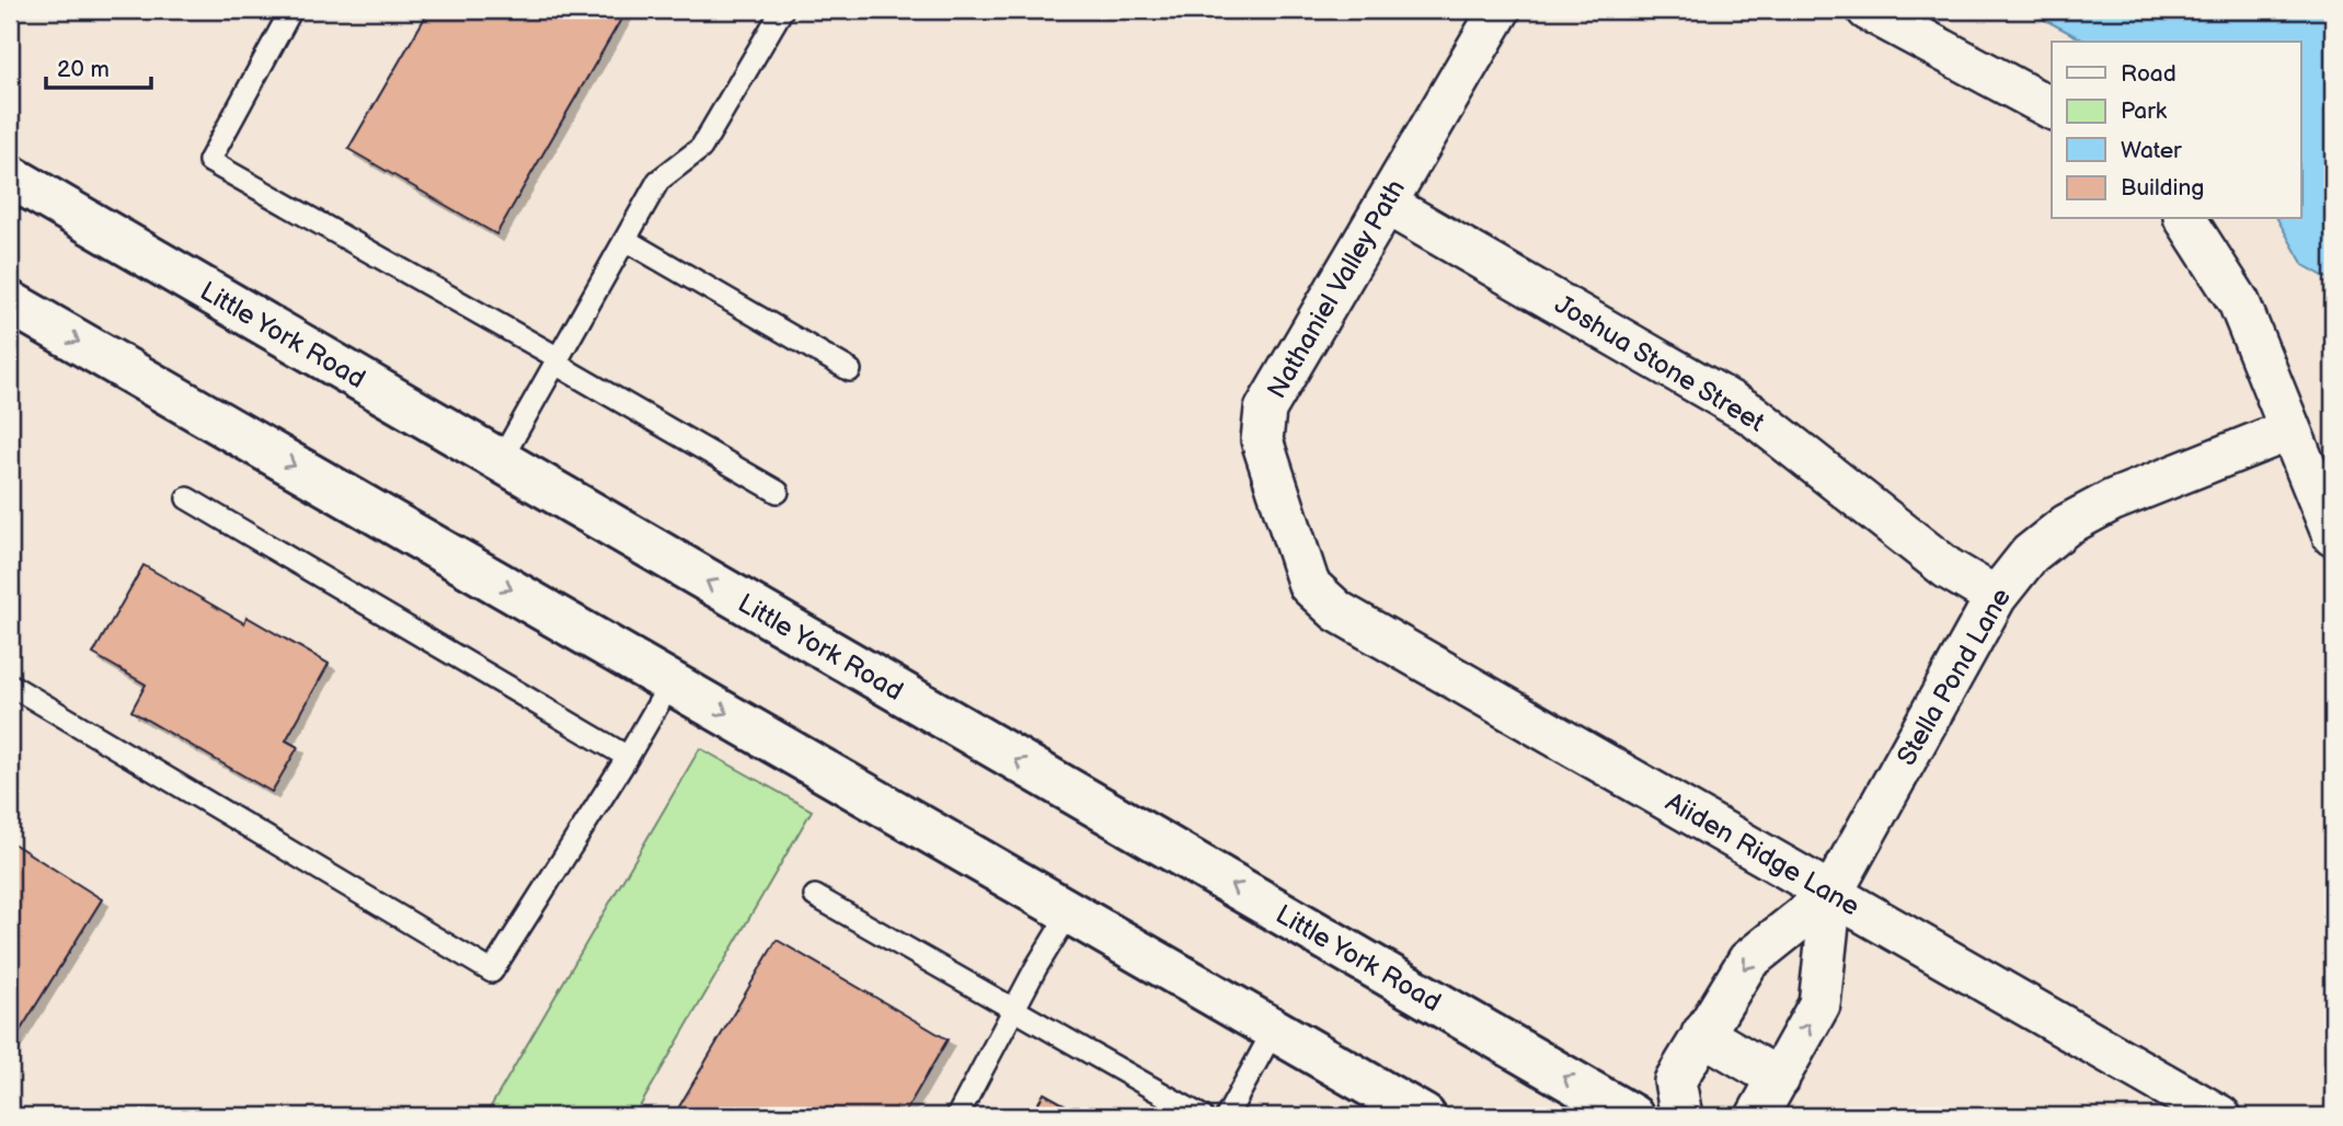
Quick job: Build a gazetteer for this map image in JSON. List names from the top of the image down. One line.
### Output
{"streets":{"main road":["Little York Road"],"street":["Nathaniel Valley Path","Joshua Stone Street","Stella Pond Lane","Aiiden Ridge Lane"]},"crossings":[["Nathaniel Valley Path","Joshua Stone Street"],["Nathaniel Valley Path","Aiiden Ridge Lane"],["Joshua Stone Street","Stella Pond Lane"],["Stella Pond Lane","Aiiden Ridge Lane"]],"legend":["Road","Park","Water","Building"],"scale_bar":"20 m"}
